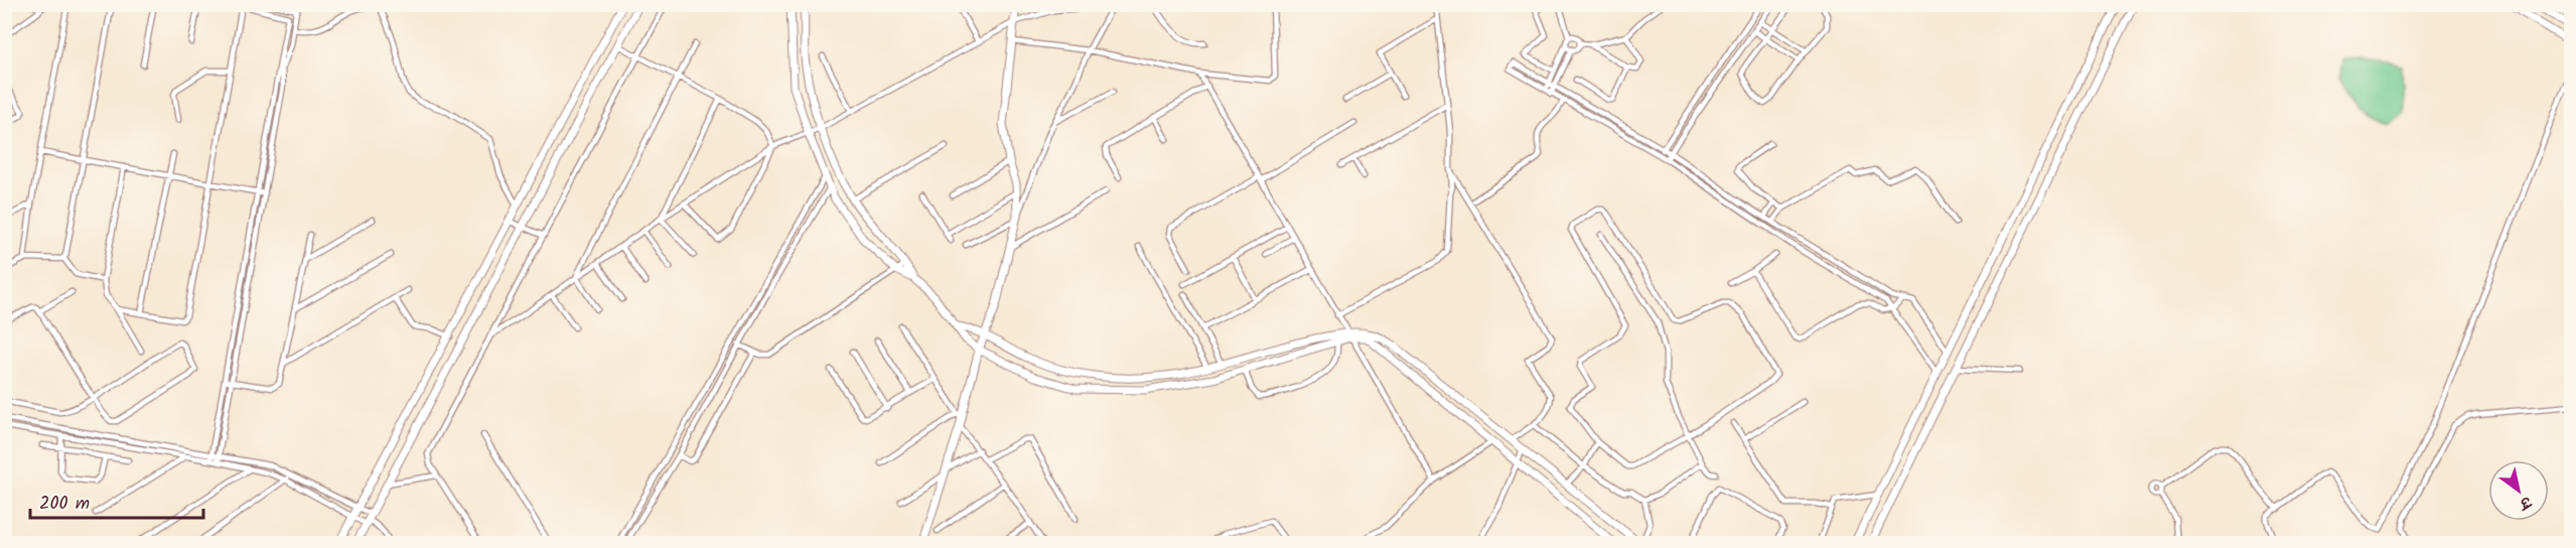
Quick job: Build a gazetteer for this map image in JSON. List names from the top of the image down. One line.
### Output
{"scale_bar":"200 m","north":"bottom right"}
